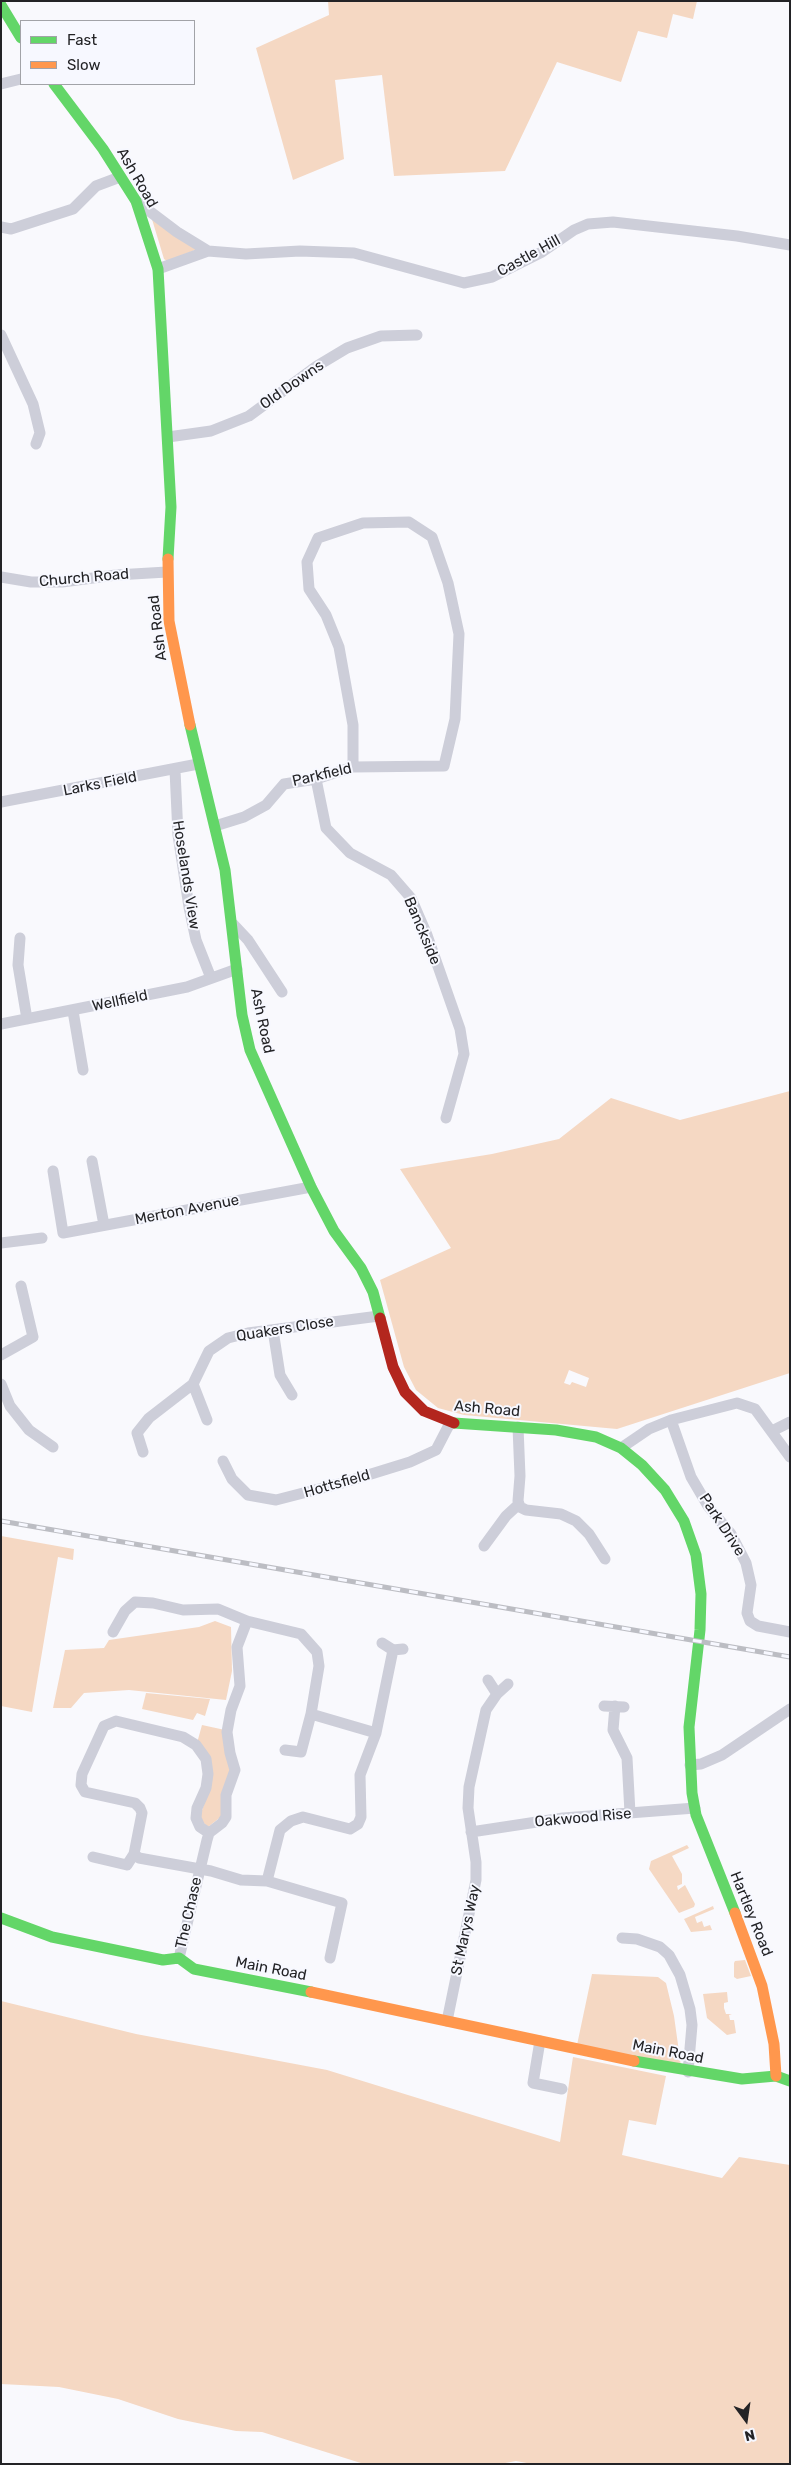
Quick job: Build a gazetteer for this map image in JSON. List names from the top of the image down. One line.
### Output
{"streets":{"street":["Ash Road","Castle Hill","Old Downs","Church Road","Parkfield","Larks Field","Hoselands View","Banckside","Wellfield","Merton Avenue","Quakers Close","Hottsfield","Park Drive","Oakwood Rise","The Chase","Hartley Road","St Marys Way","Main Road"]},"crossings":[["Ash Road","Castle Hill"],["Ash Road","Old Downs"],["Ash Road","Church Road"],["Ash Road","Parkfield"],["Ash Road","Larks Field"],["Ash Road","Wellfield"],["Ash Road","Merton Avenue"],["Ash Road","Quakers Close"],["Ash Road","Hottsfield"],["Ash Road","Hartley Road"],["Parkfield","Banckside"],["Larks Field","Hoselands View"],["Hoselands View","Wellfield"],["Oakwood Rise","Hartley Road"],["Oakwood Rise","St Marys Way"],["The Chase","Main Road"],["Hartley Road","Main Road"],["St Marys Way","Main Road"]],"legend":["Fast","Slow"],"north":"bottom"}
